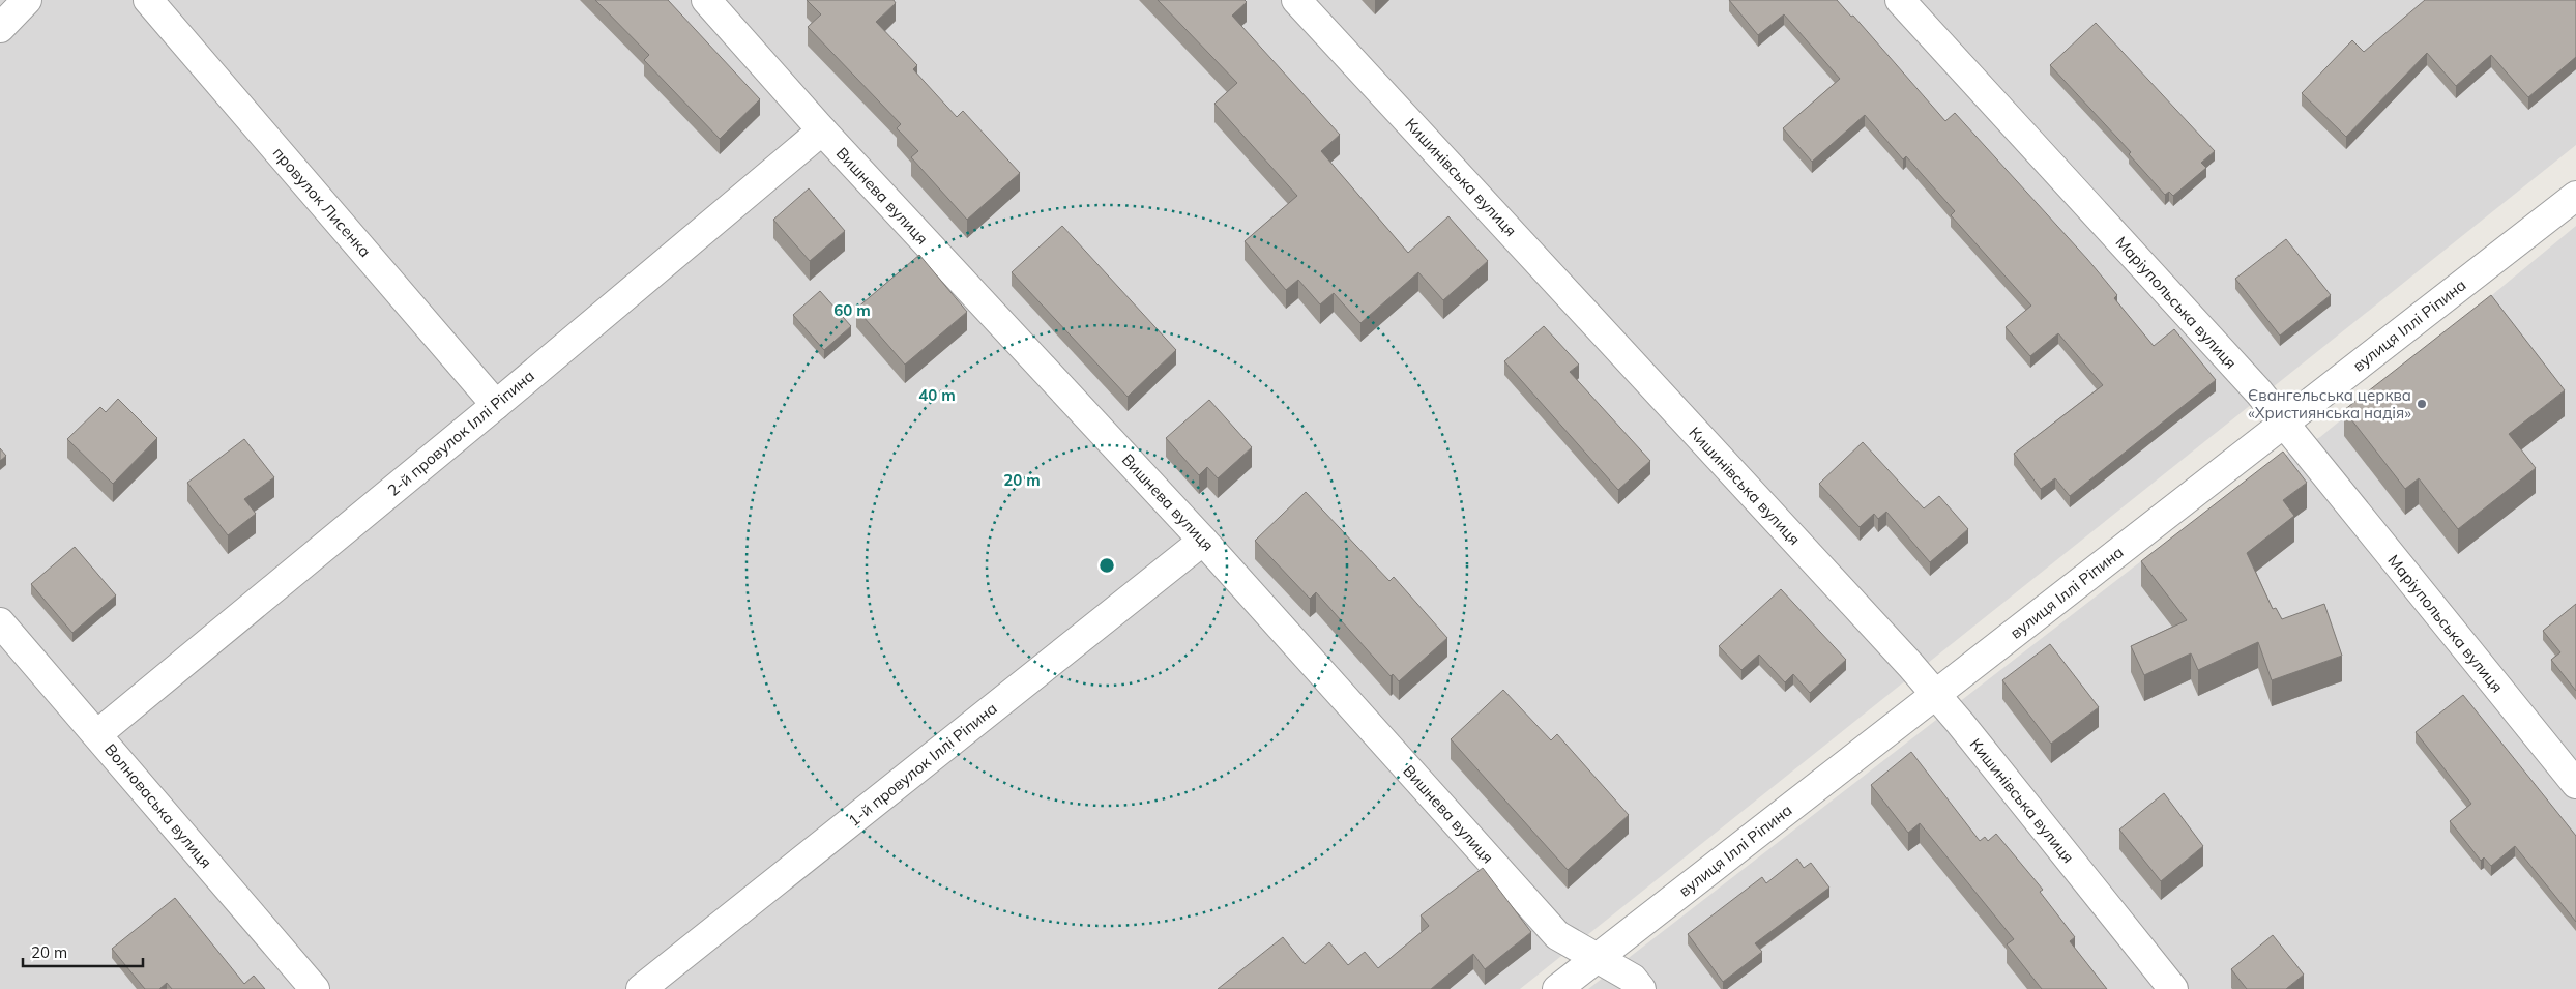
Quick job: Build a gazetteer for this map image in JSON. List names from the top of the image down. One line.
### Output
{"streets":{"street":["Кишинівська вулиця","Вишнева вулиця","провулок Лисенка","Маріупольська вулиця","вулиця Іллі Ріпина","2-й провулок Іллі Ріпина","1-й провулок Іллі Ріпина","Волноваська вулиця"]},"crossings":[["Кишинівська вулиця","вулиця Іллі Ріпина"],["Вишнева вулиця","вулиця Іллі Ріпина"],["Вишнева вулиця","2-й провулок Іллі Ріпина"],["Вишнева вулиця","1-й провулок Іллі Ріпина"],["провулок Лисенка","2-й провулок Іллі Ріпина"],["Маріупольська вулиця","вулиця Іллі Ріпина"],["2-й провулок Іллі Ріпина","Волноваська вулиця"]],"places":["Євангельська церква «Християнська надія»"],"scale_bar":"20 m","rings":["60 m","40 m","20 m"]}
